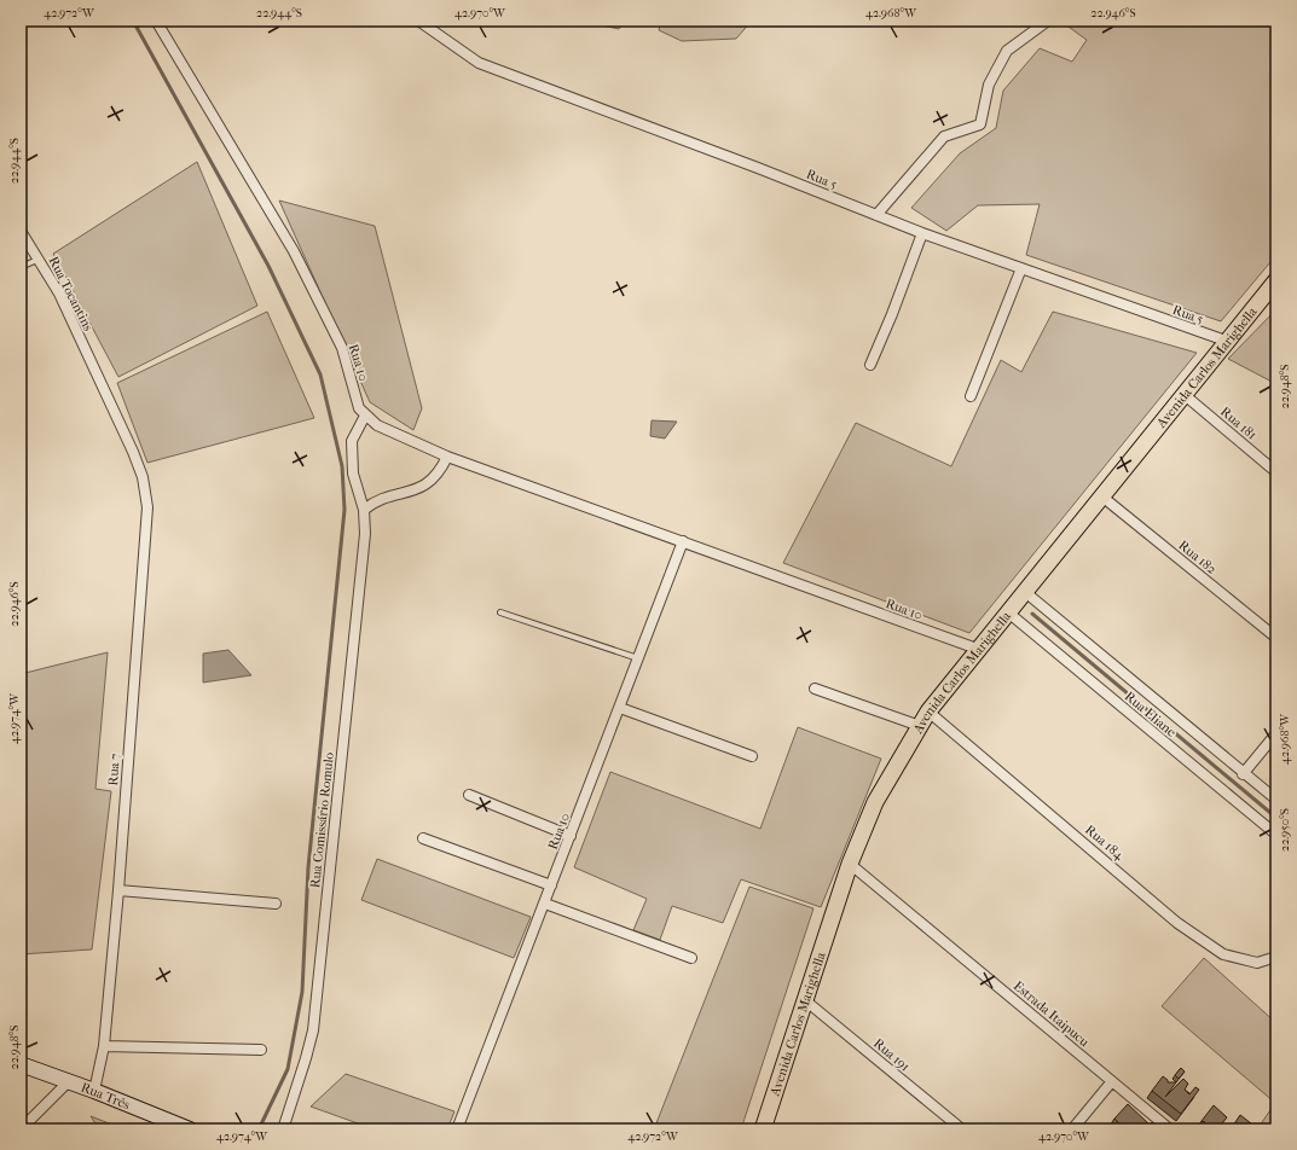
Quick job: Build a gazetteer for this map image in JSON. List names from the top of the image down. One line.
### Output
{"streets":{"main road":["Avenida Carlos Marighella","Rua Três"],"street":["Rua 5","Rua Tocantins","Rua 10","Rua 181","Rua 182","Rua Eliane","Rua 7","Rua Comissário Romulo","Rua 184","Estrada Itaipucu","Rua 191"]},"crossings":[["Rua 5","Avenida Carlos Marighella"],["Rua Tocantins","Rua 7"],["Rua 10","Avenida Carlos Marighella"],["Rua 10","Rua Comissário Romulo"],["Avenida Carlos Marighella","Rua 181"],["Avenida Carlos Marighella","Rua 182"],["Avenida Carlos Marighella","Rua Eliane"],["Avenida Carlos Marighella","Rua 184"],["Avenida Carlos Marighella","Estrada Itaipucu"],["Avenida Carlos Marighella","Rua 191"],["Rua 7","Rua Três"]],"coordinates":["42.972°W","22.944°S","42.970°W","42.968°W","22.946°S","22.948°S","42.974°W","22.950°S"]}
